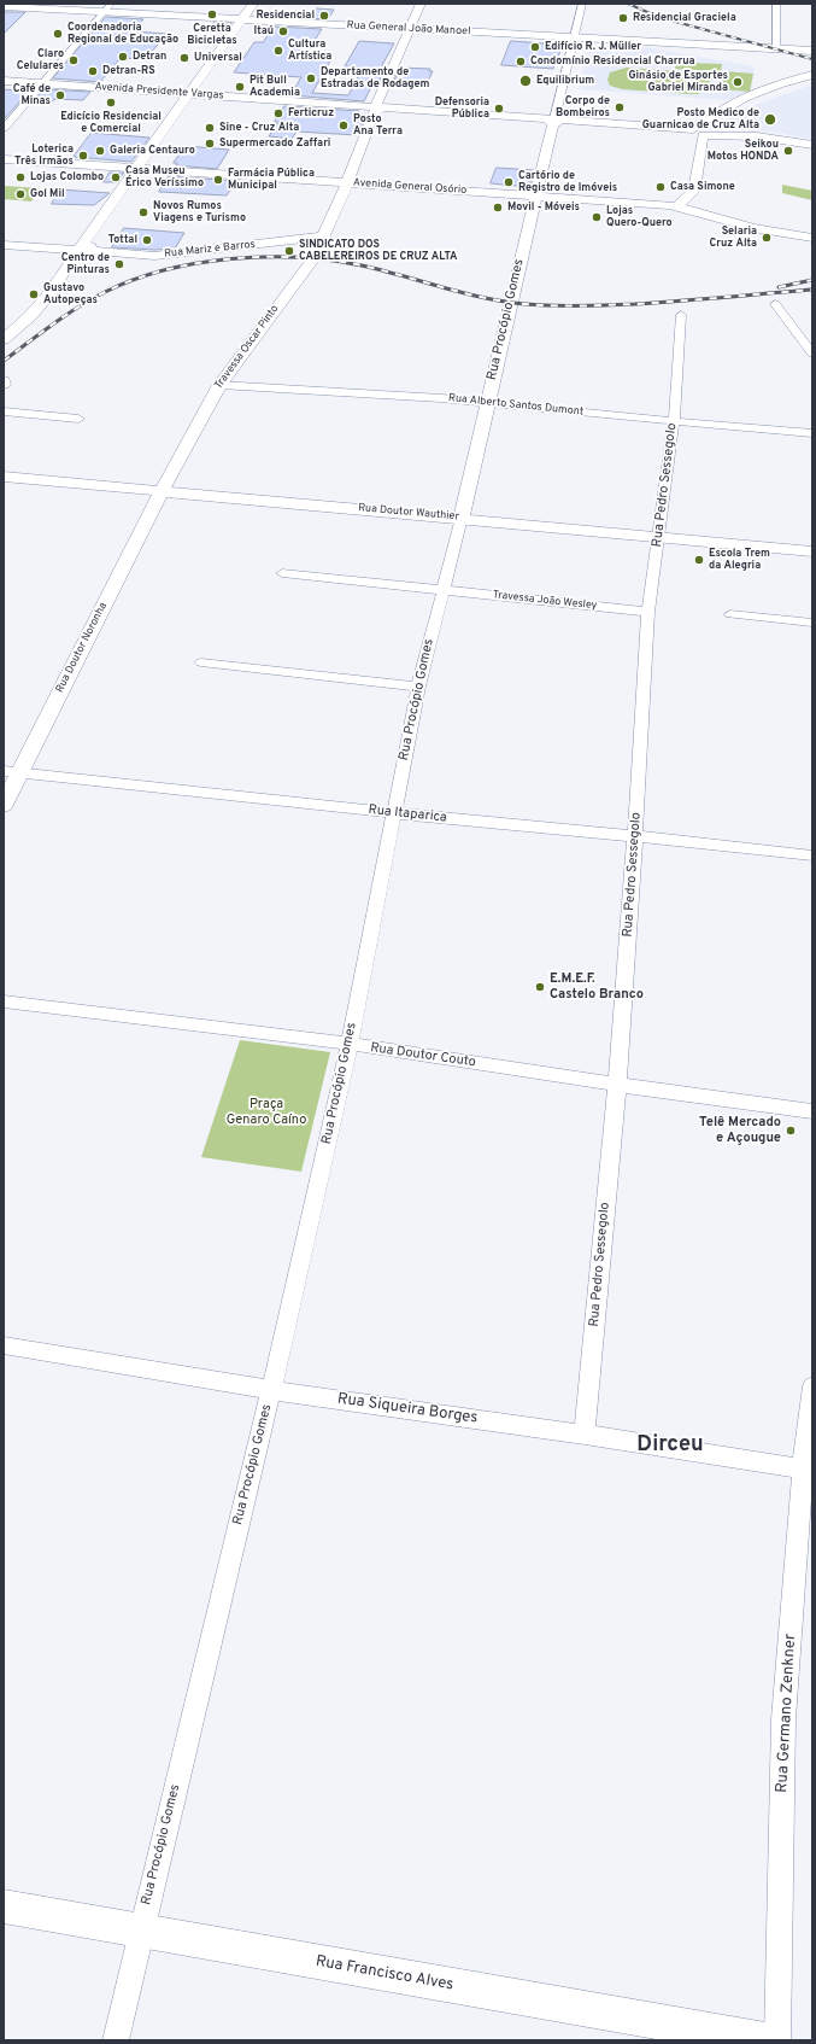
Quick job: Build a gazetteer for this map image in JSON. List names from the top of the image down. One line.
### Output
{"streets":{"main road":["Rua General João Manoel","Avenida Presidente Vargas","Avenida General Osório","Rua Mariz e Barros","Rua Procópio Gomes","Travessa Oscar Pinto","Rua Doutor Wauthier","Rua Doutor Noronha","Rua Francisco Alves"],"street":["Rua Alberto Santos Dumont","Rua Pedro Sessegolo","Travessa João Wesley","Rua Itaparica","Rua Doutor Couto","Rua Siqueira Borges","Rua Germano Zenkner"]},"crossings":[["Rua General João Manoel","Rua Procópio Gomes"],["Rua General João Manoel","Travessa Oscar Pinto"],["Avenida Presidente Vargas","Rua Procópio Gomes"],["Avenida Presidente Vargas","Travessa Oscar Pinto"],["Avenida General Osório","Rua Procópio Gomes"],["Avenida General Osório","Travessa Oscar Pinto"],["Rua Mariz e Barros","Travessa Oscar Pinto"],["Rua Procópio Gomes","Rua Alberto Santos Dumont"],["Rua Procópio Gomes","Rua Doutor Wauthier"],["Rua Procópio Gomes","Travessa João Wesley"],["Rua Procópio Gomes","Rua Itaparica"],["Rua Procópio Gomes","Rua Doutor Couto"],["Rua Procópio Gomes","Rua Siqueira Borges"],["Rua Procópio Gomes","Rua Francisco Alves"],["Travessa Oscar Pinto","Rua Alberto Santos Dumont"],["Travessa Oscar Pinto","Rua Doutor Wauthier"],["Travessa Oscar Pinto","Rua Doutor Noronha"],["Rua Alberto Santos Dumont","Rua Pedro Sessegolo"],["Rua Pedro Sessegolo","Rua Doutor Wauthier"],["Rua Pedro Sessegolo","Travessa João Wesley"],["Rua Pedro Sessegolo","Rua Itaparica"],["Rua Pedro Sessegolo","Rua Doutor Couto"],["Rua Pedro Sessegolo","Rua Siqueira Borges"],["Rua Doutor Wauthier","Rua Doutor Noronha"],["Rua Doutor Noronha","Rua Itaparica"],["Rua Siqueira Borges","Rua Germano Zenkner"]],"districts":["Dirceu"],"parks":["Praça Genaro Caíno"],"places":["Ceretta Bicicletas","Residencial","Residencial Graciela","Itaú","Coordenadoria Regional de Educação","Edifício R. J. Müller","Cultura Artística","Detran","Universal","Claro Celulares","Condomínio Residencial Charrua","Detran-RS","Departamento de Estradas de Rodagem","Equilibrium","Ginásio de Esportes Gabriel Miranda","Pit Bull Academia","Café de Minas","Edicício Residencial e Comercial","Corpo de Bombeiros","Defensoria Pública","Ferticruz","Posto Medico de Guarnicao de Cruz Alta","Posto Ana Terra","Sine - Cruz Alta","Supermercado Zaffari","Galeria Centauro","Seikou Motos HONDA","Loterica Três Irmãos","Lojas Colombo","Casa Museu Érico Veríssimo","Farmácia Pública Municipal","Cartório de Registro de Imóveis","Casa Simone","Gol Mil","Movil - Móveis","Novos Rumos Viagens e Turismo","Lojas Quero-Quero","Selaria Cruz Alta","Tottal","SINDICATO DOS CABELEREIROS DE CRUZ ALTA","Centro de Pinturas","Gustavo Autopeças","Escola Trem da Alegria","E.M.E.F. Castelo Branco","Telê Mercado e Açougue"]}
